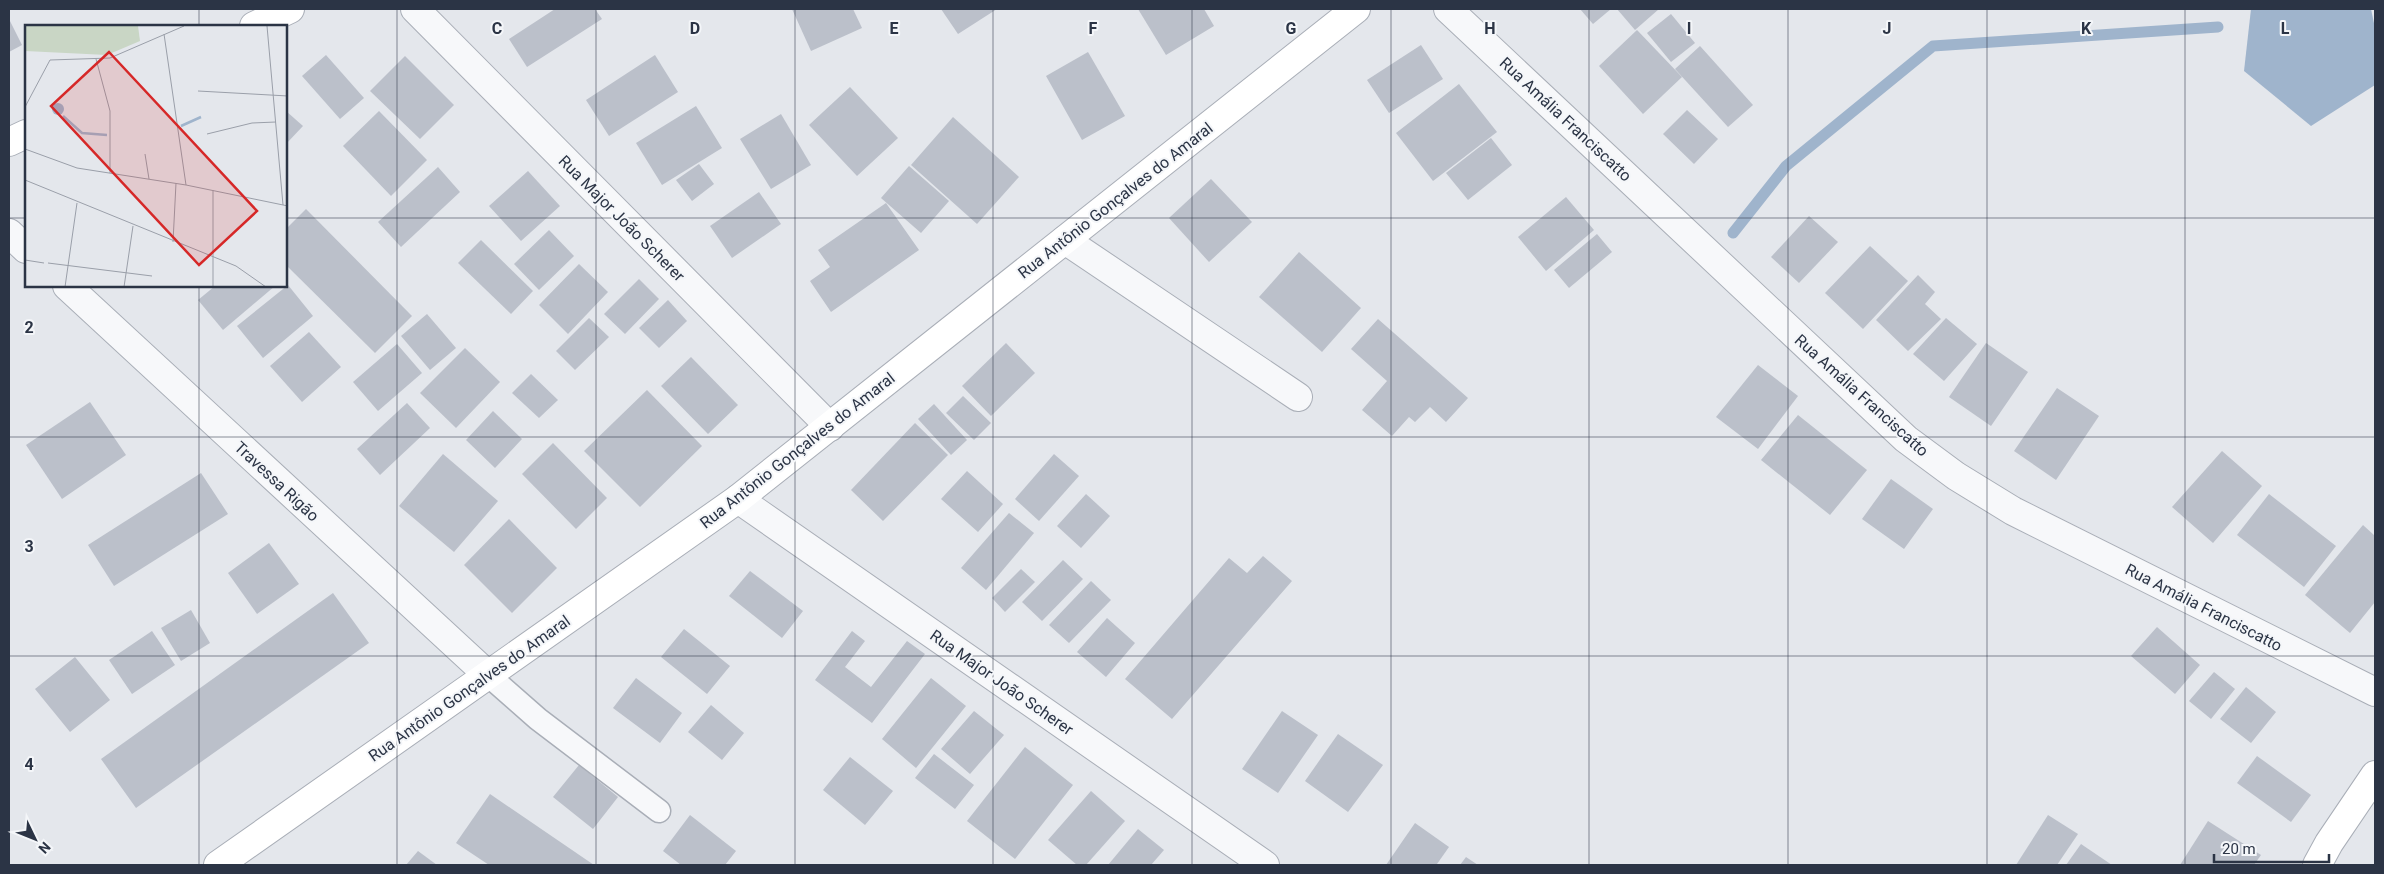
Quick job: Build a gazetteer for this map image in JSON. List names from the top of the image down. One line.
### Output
{"streets":{"street":["Rua Amália Franciscatto","Rua Antônio Gonçalves do Amaral","Rua Major João Scherer","Travessa Rigão"]},"crossings":[["Rua Antônio Gonçalves do Amaral","Rua Major João Scherer"],["Rua Antônio Gonçalves do Amaral","Travessa Rigão"]],"scale_bar":"20 m","north":"bottom right","grid":{"columns":["C","D","E","F","G","H","I","J","K","L"],"rows":["2","3","4"]}}
